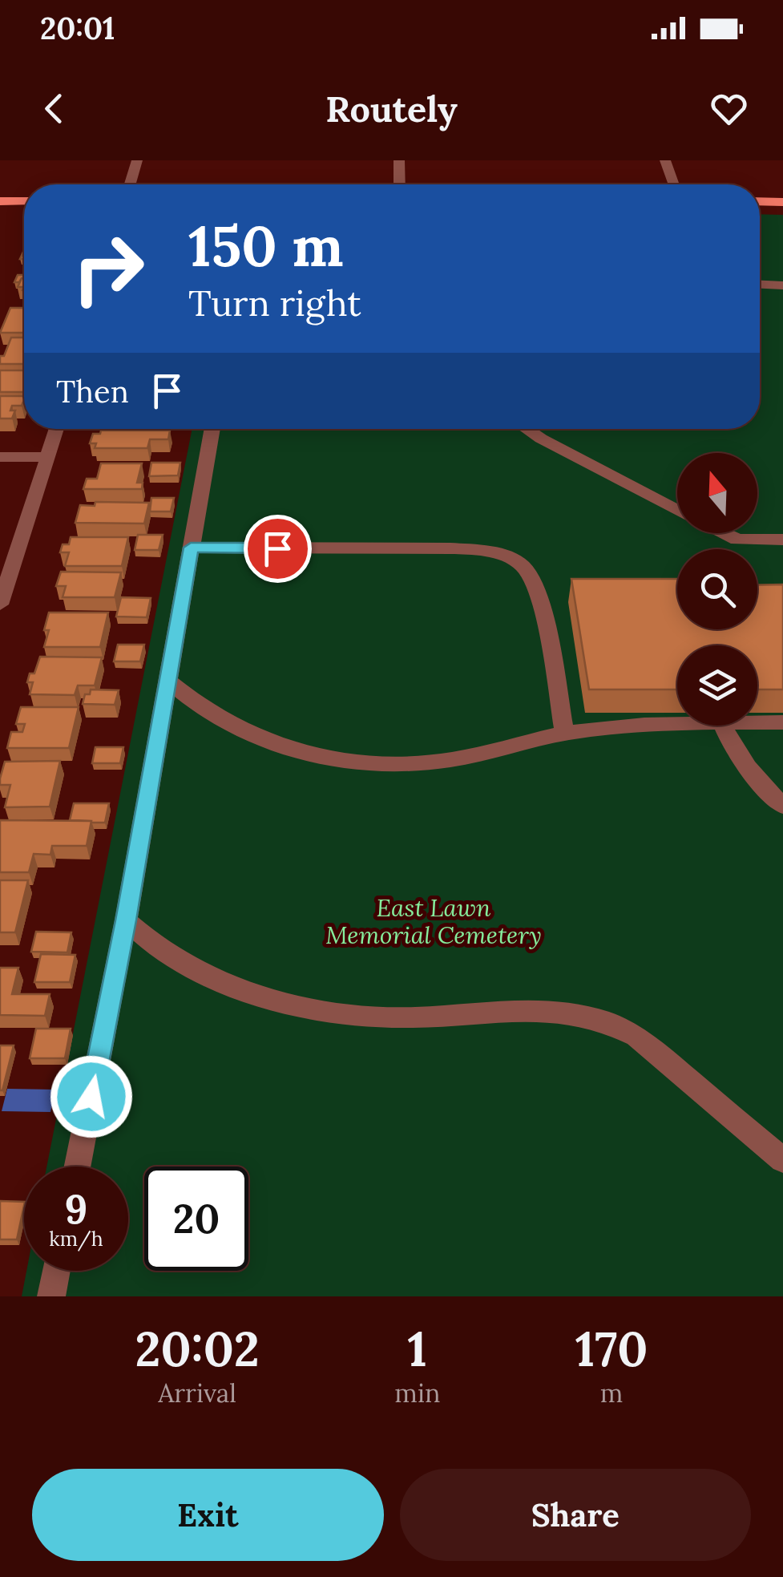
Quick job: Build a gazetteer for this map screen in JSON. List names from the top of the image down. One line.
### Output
{"parks":["East Lawn Memorial Cemetery"],"north":"top","page":{"status":"20:01","header":"Routely","turn":["150 m","Turn right"],"then":"Then","speed":"9 km/h","limit":"20","eta":["20:02","Arrival","1","min","170","m"],"buttons":["Exit","Share"]}}
